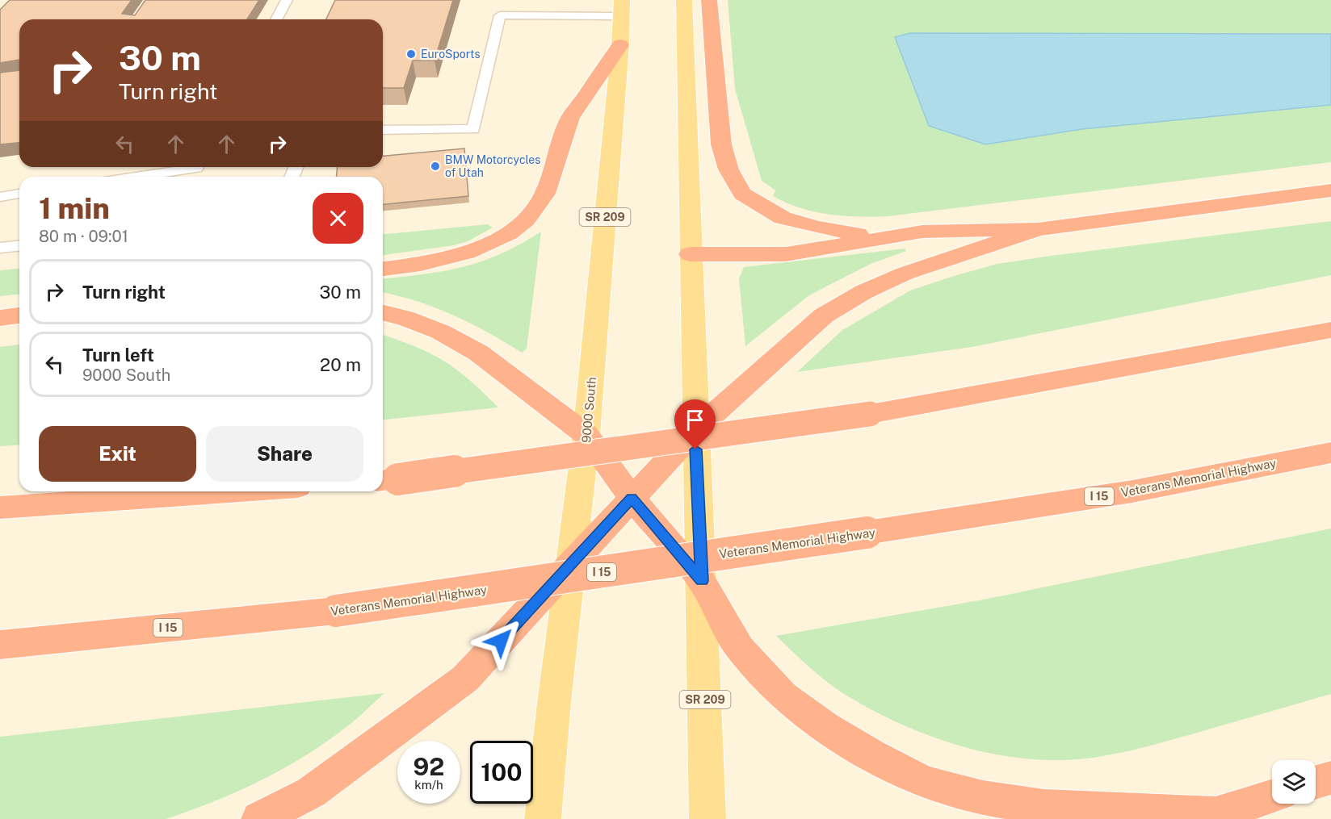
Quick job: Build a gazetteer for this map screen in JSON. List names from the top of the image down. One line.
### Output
{"streets":{"highway":["Veterans Memorial Highway","I 15"],"main road":["SR 209","9000 South"]},"places":["EuroSports","BMW Motorcycles of Utah"],"page":{"turn":["30 m","Turn right"],"heading":["1 min","80 m · 09:01"],"list":[{"name":"Turn right","value":"30 m"},{"name":"Turn left","note":"9000 South","value":"20 m"}],"buttons":["Exit","Share"],"speed":"92 km/h","limit":"100"}}
